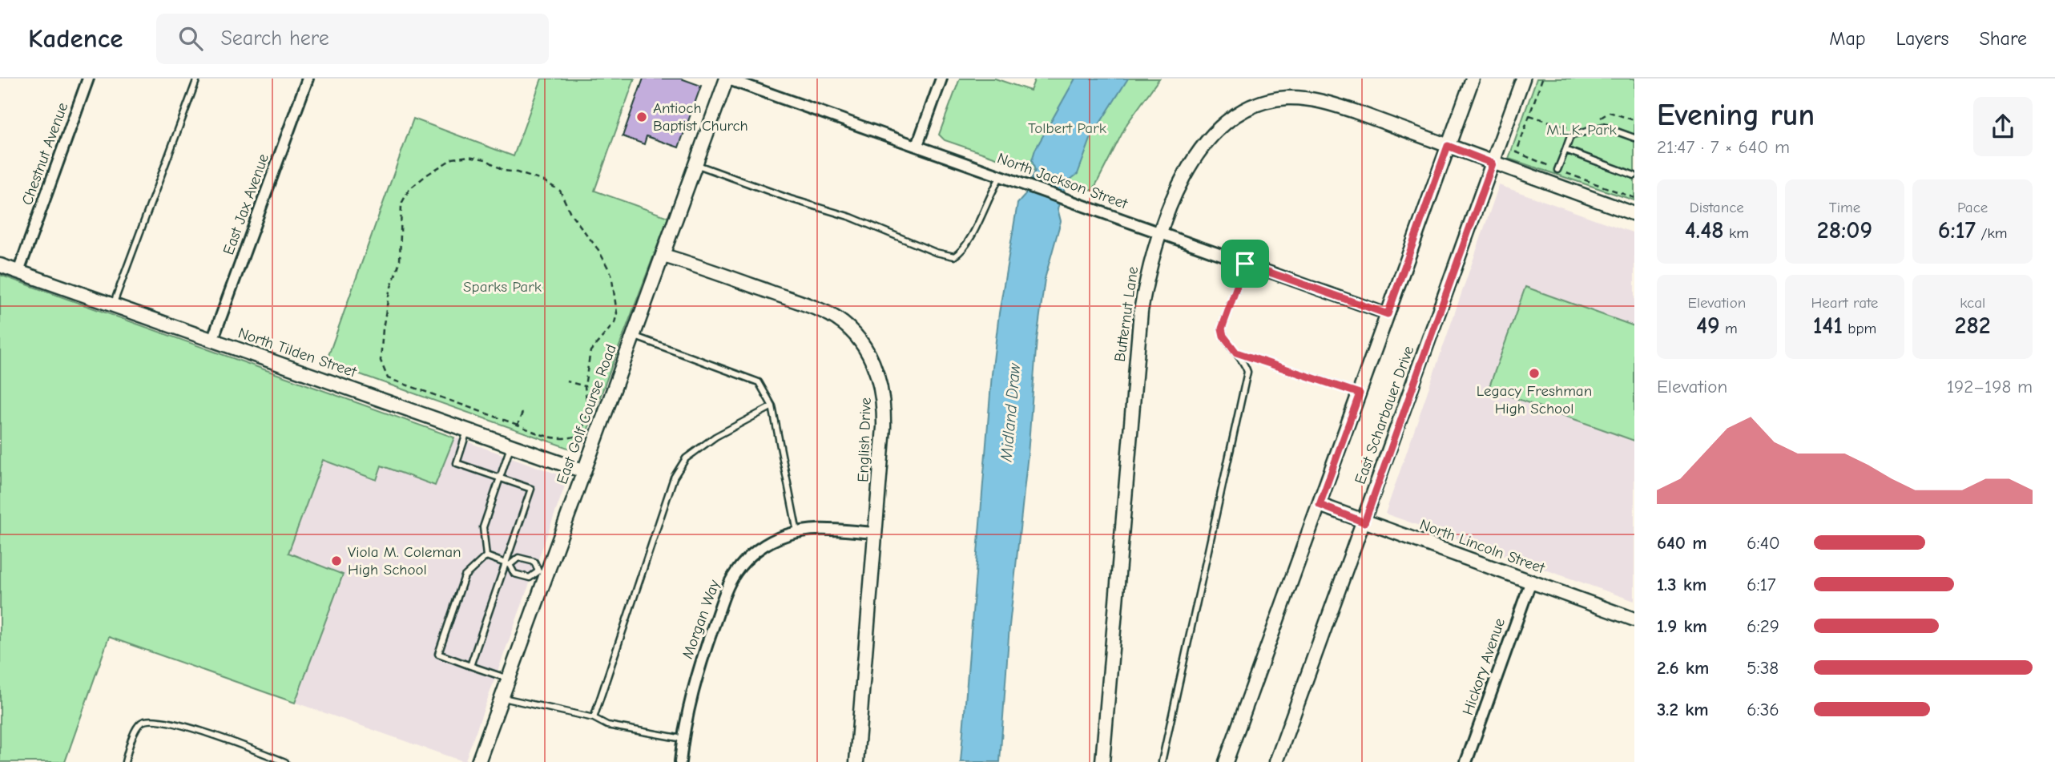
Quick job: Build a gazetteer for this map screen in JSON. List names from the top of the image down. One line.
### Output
{"streets":{"street":["Chestnut Avenue","North Jackson Street","East Jax Avenue","Butternut Lane","North Tilden Street","East Golf Course Road","East Scharbauer Drive","English Drive","North Lincoln Street","Morgan Way","Hickory Avenue"]},"crossings":[["Chestnut Avenue","North Tilden Street"],["North Jackson Street","Butternut Lane"],["North Jackson Street","East Golf Course Road"],["North Jackson Street","East Scharbauer Drive"],["East Jax Avenue","North Tilden Street"],["Butternut Lane","East Scharbauer Drive"],["North Tilden Street","East Golf Course Road"],["East Golf Course Road","English Drive"],["East Scharbauer Drive","North Lincoln Street"],["English Drive","Morgan Way"],["North Lincoln Street","Hickory Avenue"]],"water":["Midland Draw"],"parks":["Tolbert Park","M.L.K. Park","Sparks Park"],"places":["Antioch Baptist Church","Legacy Freshman High School","Viola M. Coleman High School"],"page":{"header":"Kadence","search":"Search here","nav":["Map","Layers","Share"],"heading":["Evening run","21:47 · 7 × 640 m"],"stats":[["Distance","4.48 km"],["Time","28:09"],["Pace","6:17 /km"],["Elevation","49 m"],["Heart rate","141 bpm"],["kcal","282"]],"chart":["Elevation","192–198 m"],"list":[{"name":"640 m","note":"6:40"},{"name":"1.3 km","note":"6:17"},{"name":"1.9 km","note":"6:29"},{"name":"2.6 km","note":"5:38"},{"name":"3.2 km","note":"6:36"}]}}
